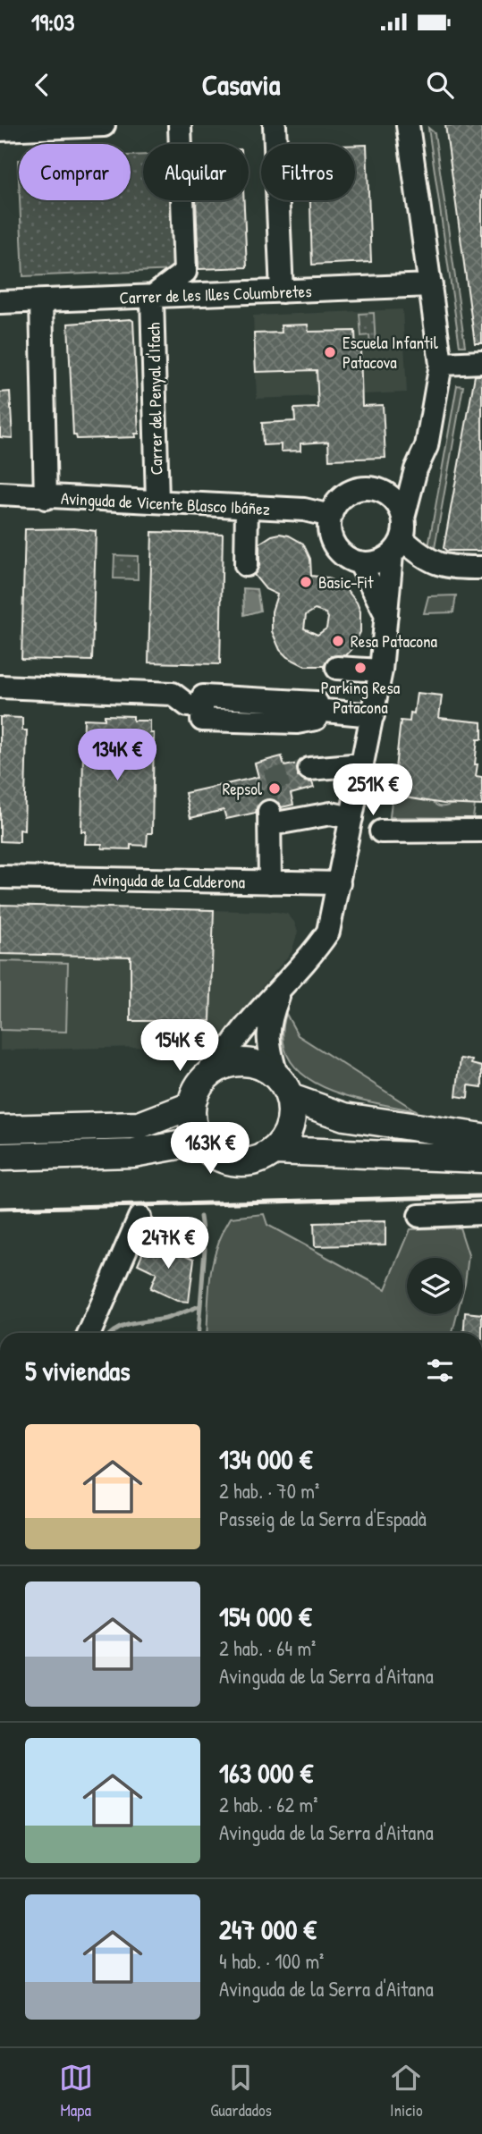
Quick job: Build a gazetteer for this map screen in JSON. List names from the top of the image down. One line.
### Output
{"streets":{"street":["Carrer de les Illes Columbretes","Carrer del Penyal d'Ifach","Avinguda de Vicente Blasco Ibáñez","Avinguda de la Calderona"]},"crossings":[["Carrer de les Illes Columbretes","Carrer del Penyal d'Ifach"],["Carrer del Penyal d'Ifach","Avinguda de Vicente Blasco Ibáñez"]],"places":["Escuela Infantil Patacova","Basic-Fit","Resa Patacona","Parking Resa Patacona","Repsol"],"page":{"status":"19:03","header":"Casavia","chip":["Comprar","Alquilar","Filtros"],"price":["134K €","251K €","154K €","163K €","247K €"],"heading":"5 viviendas","list":[{"name":"134 000 €","note":"2 hab. · 70 m² · Passeig de la Serra d'Espadà"},{"name":"154 000 €","note":"2 hab. · 64 m² · Avinguda de la Serra d'Aitana"},{"name":"163 000 €","note":"2 hab. · 62 m² · Avinguda de la Serra d'Aitana"},{"name":"247 000 €","note":"4 hab. · 100 m² · Avinguda de la Serra d'Aitana"}],"tabs":["Mapa","Guardados","Inicio"]}}
